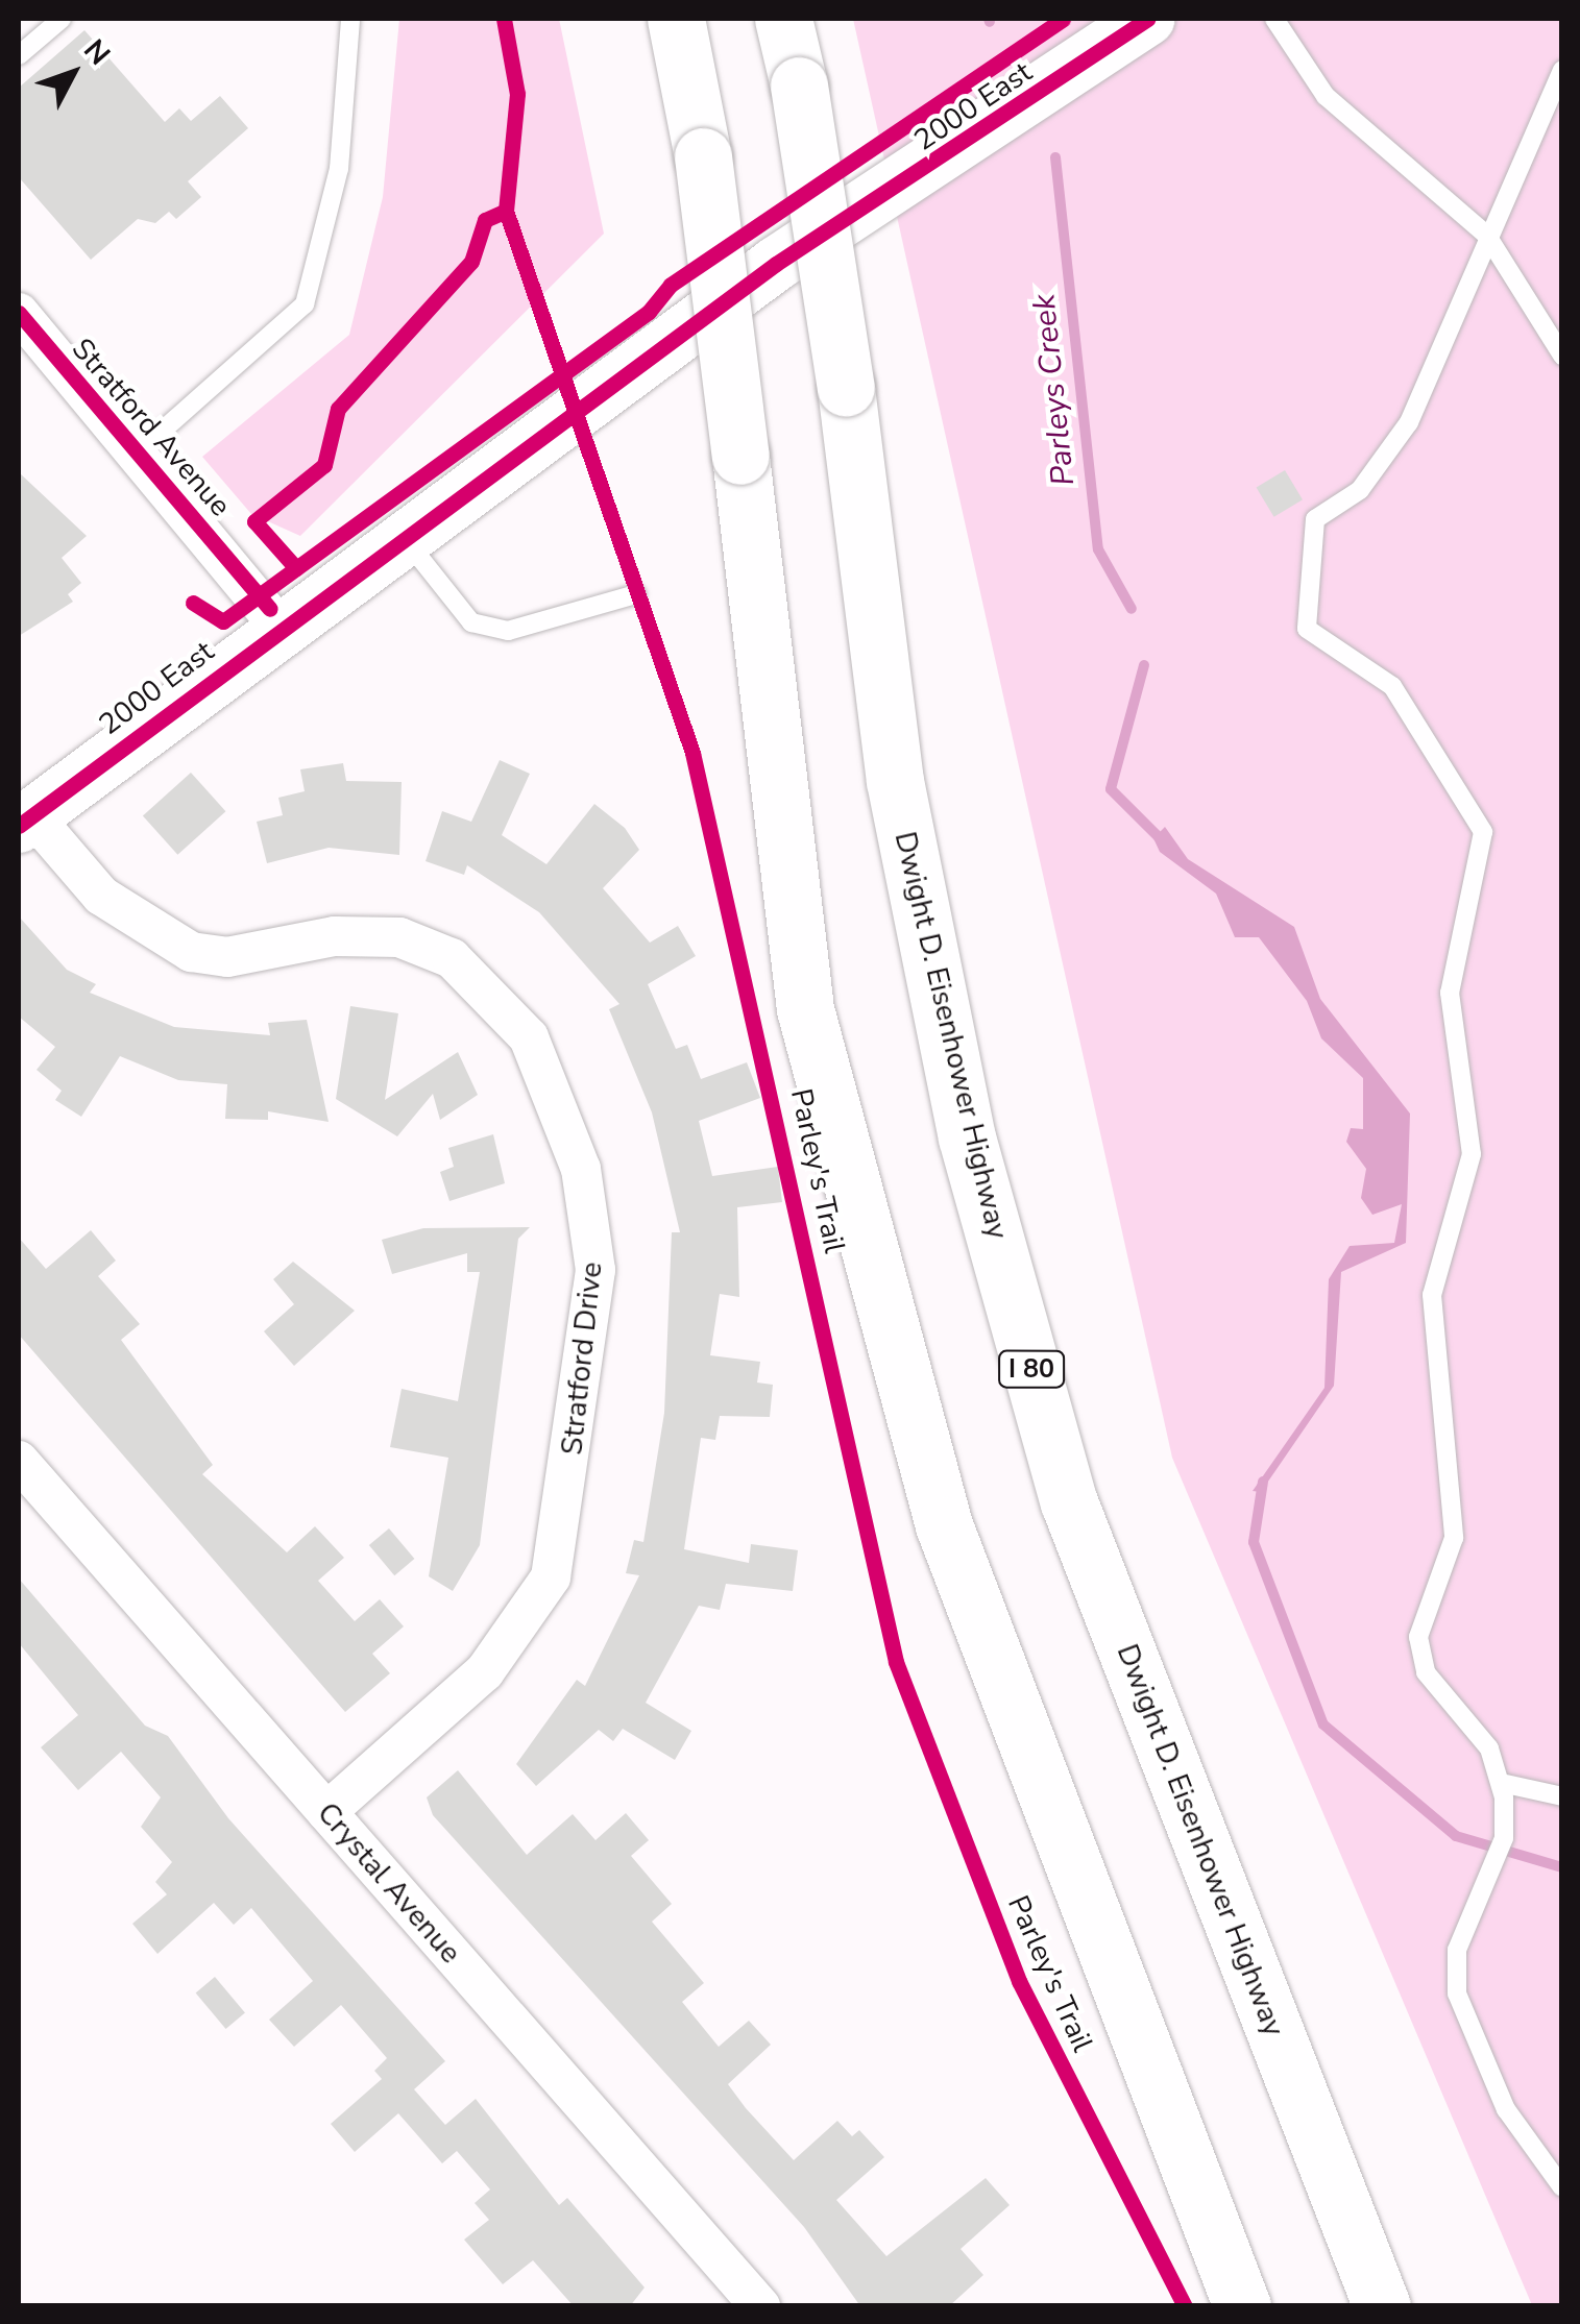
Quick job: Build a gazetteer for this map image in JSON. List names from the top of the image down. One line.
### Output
{"streets":{"highway":["Dwight D. Eisenhower Highway","I 80"],"street":["2000 East","Stratford Avenue","Stratford Drive","Crystal Avenue"],"cycle path":["Parley's Trail"]},"crossings":[["2000 East","Stratford Avenue"],["2000 East","Stratford Drive"],["Stratford Drive","Crystal Avenue"]],"water":["Parleys Creek"],"north":"top right"}
